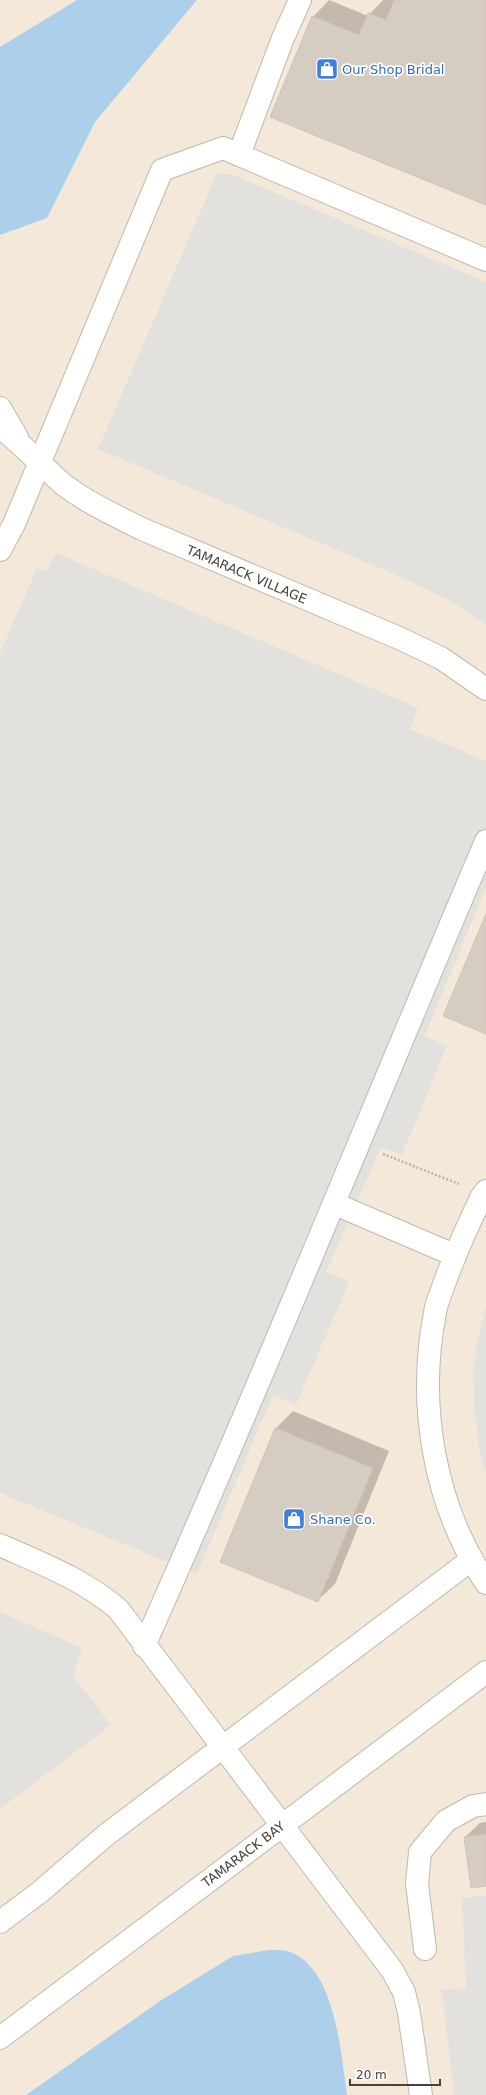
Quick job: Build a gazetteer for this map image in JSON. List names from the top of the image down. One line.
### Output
{"streets":{"street":["TAMARACK VILLAGE","TAMARACK BAY"]},"places":{"shop":["Our Shop Bridal","Shane Co."]},"scale_bar":"20 m"}
